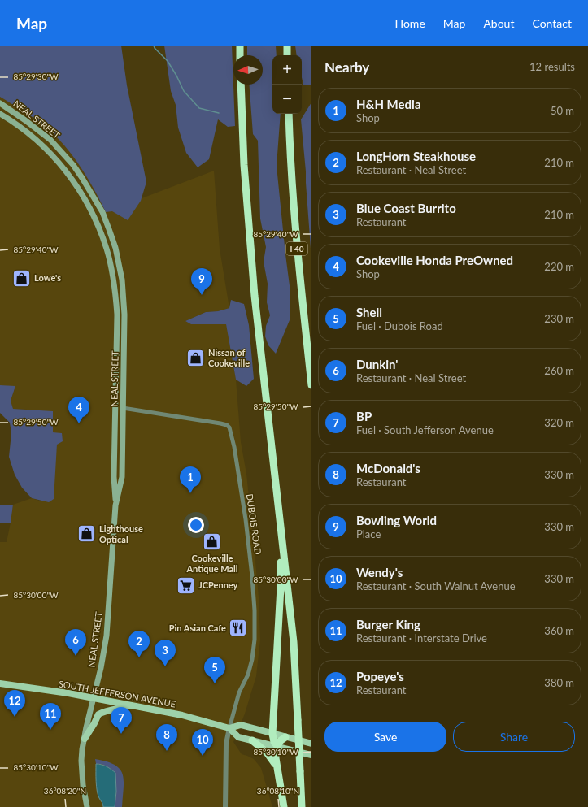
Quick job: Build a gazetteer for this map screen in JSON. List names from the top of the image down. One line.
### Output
{"streets":{"highway":["I 40"],"main road":["NEAL STREET","SOUTH JEFFERSON AVENUE"],"street":["DUBOIS ROAD"]},"crossings":[["NEAL STREET","DUBOIS ROAD"],["NEAL STREET","SOUTH JEFFERSON AVENUE"],["DUBOIS ROAD","SOUTH JEFFERSON AVENUE"]],"places":{"shop":["Lowe's","Nissan of Cookeville","Lighthouse Optical","Cookeville Antique Mall"],"supermarket":["JCPenney"],"restaurant":["Pin Asian Cafe"]},"north":"left","page":{"header":"Map","nav":["Home","Map","About","Contact"],"heading":["Nearby","12 results"],"map_buttons":["+","−"],"list":[{"mark":"1","name":"H&H Media","note":"Shop","value":"50 m"},{"mark":"2","name":"LongHorn Steakhouse","note":"Restaurant · Neal Street","value":"210 m"},{"mark":"3","name":"Blue Coast Burrito","note":"Restaurant","value":"210 m"},{"mark":"4","name":"Cookeville Honda PreOwned","note":"Shop","value":"220 m"},{"mark":"5","name":"Shell","note":"Fuel · Dubois Road","value":"230 m"},{"mark":"6","name":"Dunkin'","note":"Restaurant · Neal Street","value":"260 m"},{"mark":"7","name":"BP","note":"Fuel · South Jefferson Avenue","value":"320 m"},{"mark":"8","name":"McDonald's","note":"Restaurant","value":"330 m"},{"mark":"9","name":"Bowling World","note":"Place","value":"330 m"},{"mark":"10","name":"Wendy's","note":"Restaurant · South Walnut Avenue","value":"330 m"},{"mark":"11","name":"Burger King","note":"Restaurant · Interstate Drive","value":"360 m"},{"mark":"12","name":"Popeye's","note":"Restaurant","value":"380 m"}],"pins":["9","4","1","6","2","3","5","12","11","7","8","10"],"buttons":["Save","Share"]},"coordinates":["85°29'30\"W","85°29'40\"W","85°29'50\"W","85°30'00\"W","85°30'10\"W","36°08'20\"N","36°08'10\"N"]}
